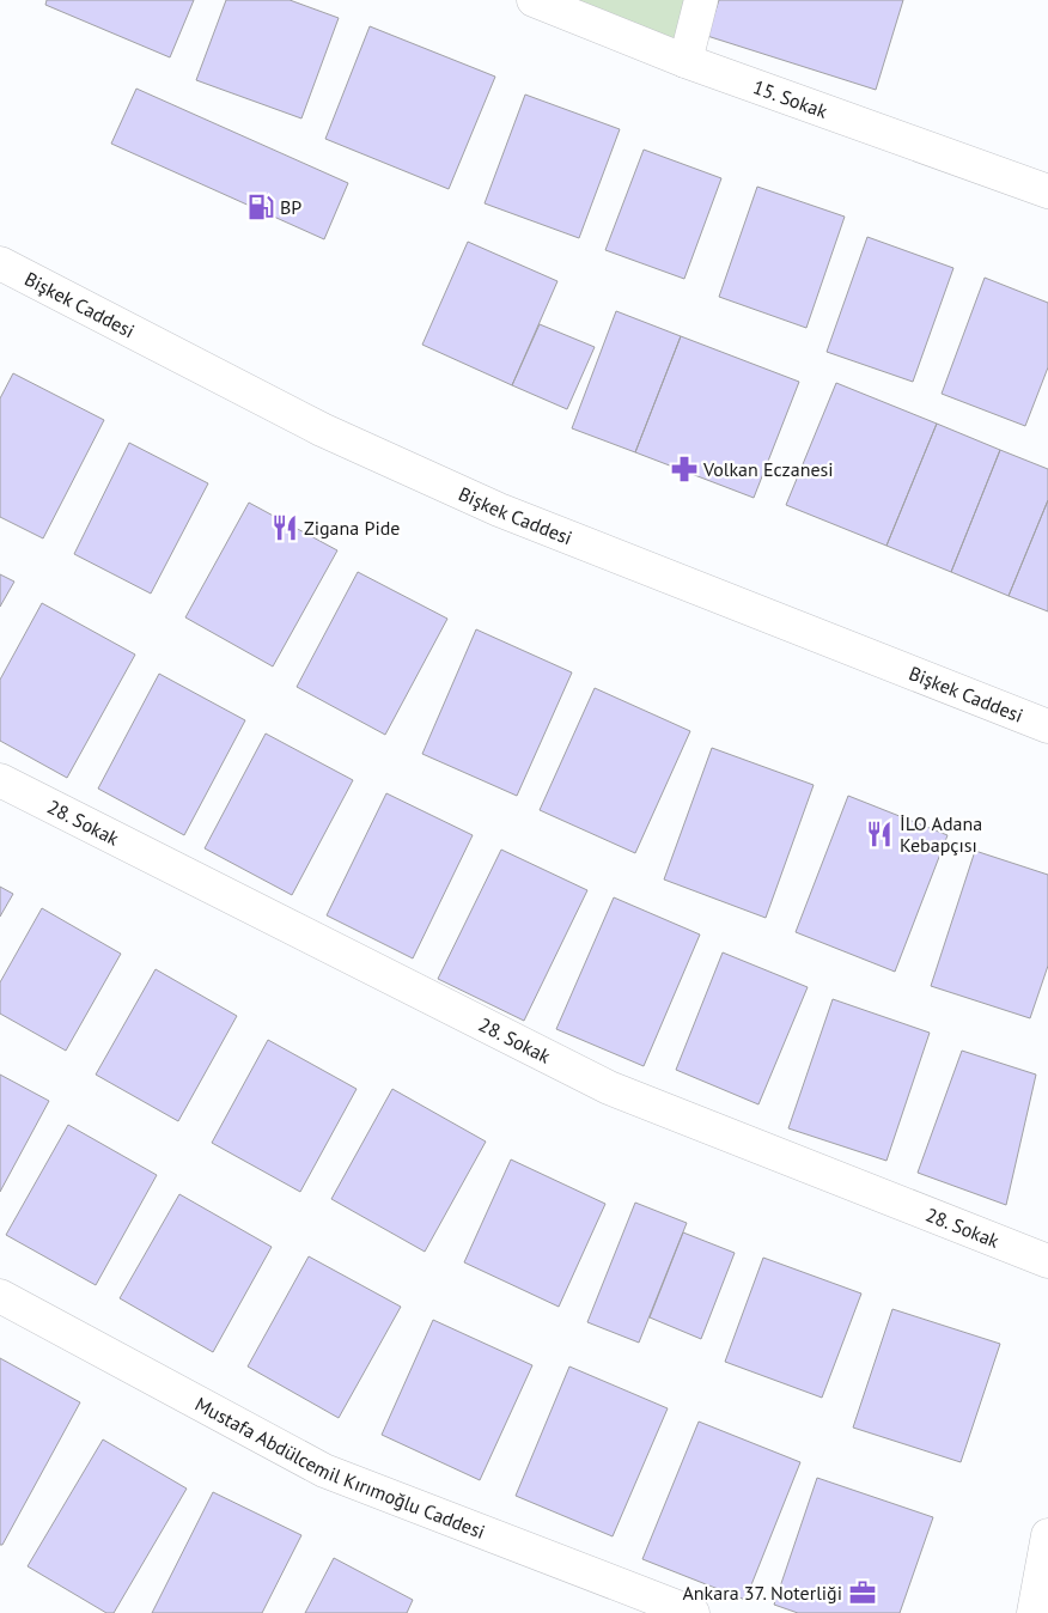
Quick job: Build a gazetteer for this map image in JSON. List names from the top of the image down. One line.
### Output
{"streets":{"street":["15. Sokak","Bişkek Caddesi","28. Sokak","Mustafa Abdülcemil Kırımoğlu Caddesi"]},"places":{"fuel station":["BP"],"pharmacy":["Volkan Eczanesi"],"restaurant":["Zigana Pide","İLO Adana Kebapçısı"],"office":["Ankara 37. Noterliği"]}}
